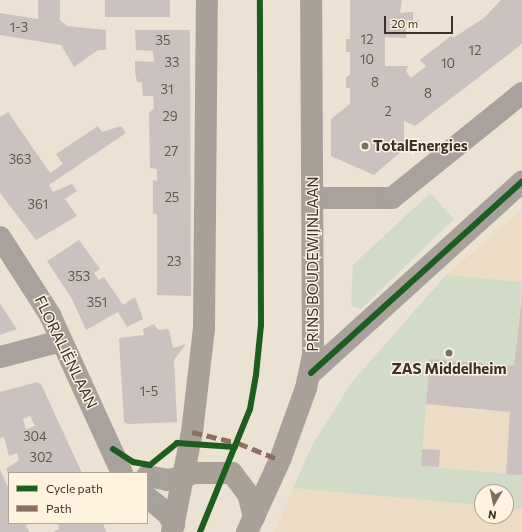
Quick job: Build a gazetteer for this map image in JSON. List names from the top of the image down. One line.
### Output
{"streets":{"main road":["PRINS BOUDEWIJNLAAN"],"street":["FLORALIËNLAAN"]},"places":["TotalEnergies","ZAS Middelheim"],"house_numbers":["1-3","12","35","12","10","33","10","8","31","8","2","29","27","363","25","361","23","353","351","1-5","304","302"],"legend":["Cycle path","Path"],"scale_bar":"20 m","north":"bottom"}
